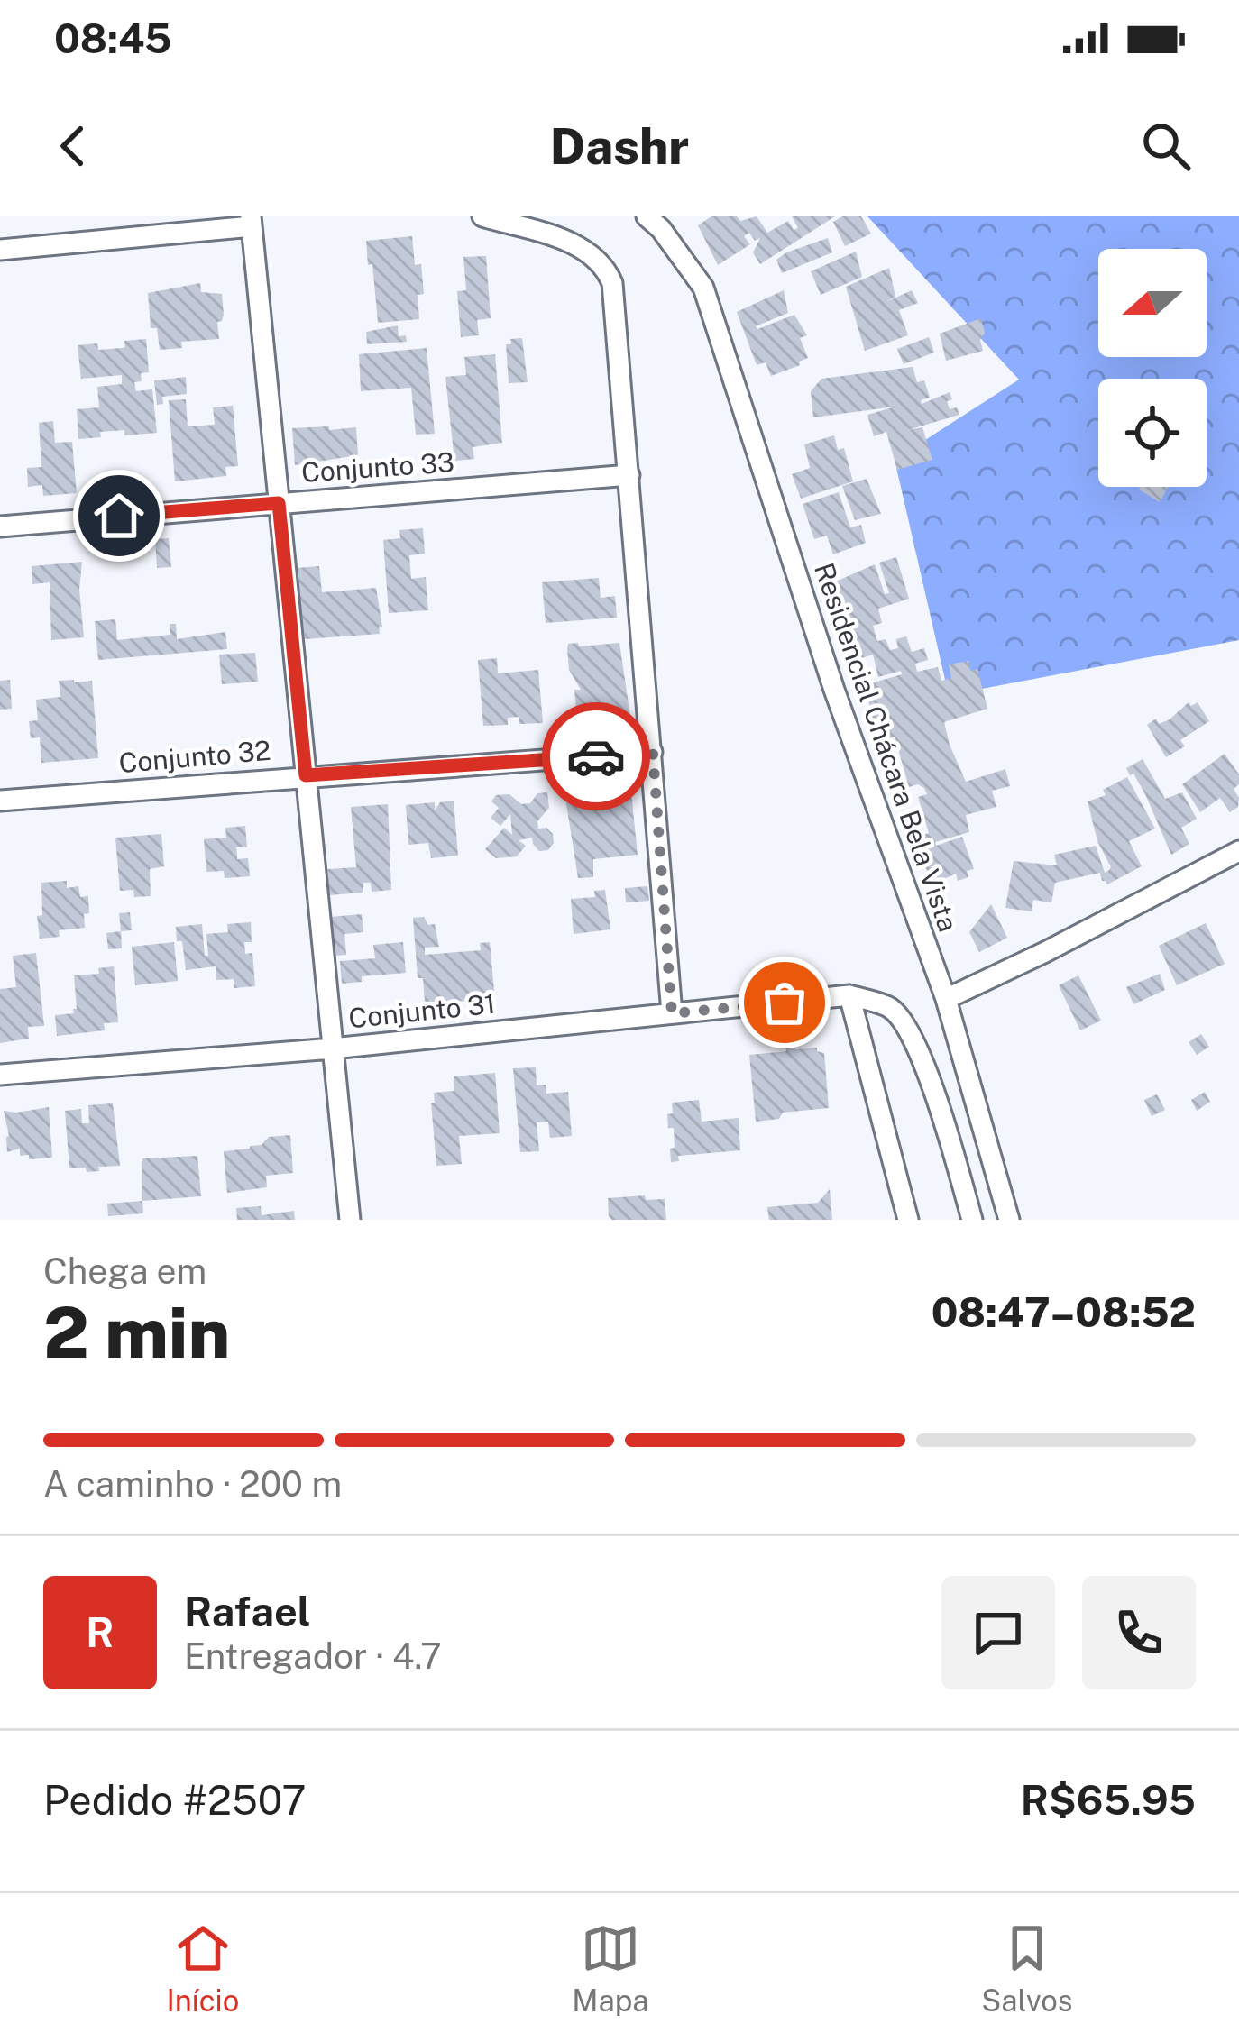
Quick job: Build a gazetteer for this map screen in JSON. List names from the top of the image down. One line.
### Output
{"streets":{"street":["Conjunto 33","Residencial Chácara Bela Vista","Conjunto 32","Conjunto 31"]},"north":"left","page":{"status":"08:45","header":"Dashr","heading":["2 min","Chega em","08:47–08:52"],"panel":["Rafael","Entregador · 4.7","Pedido #2507","R$65.95"],"bar":"A caminho · 200 m","round":"R","tabs":["Início","Mapa","Salvos"]}}
